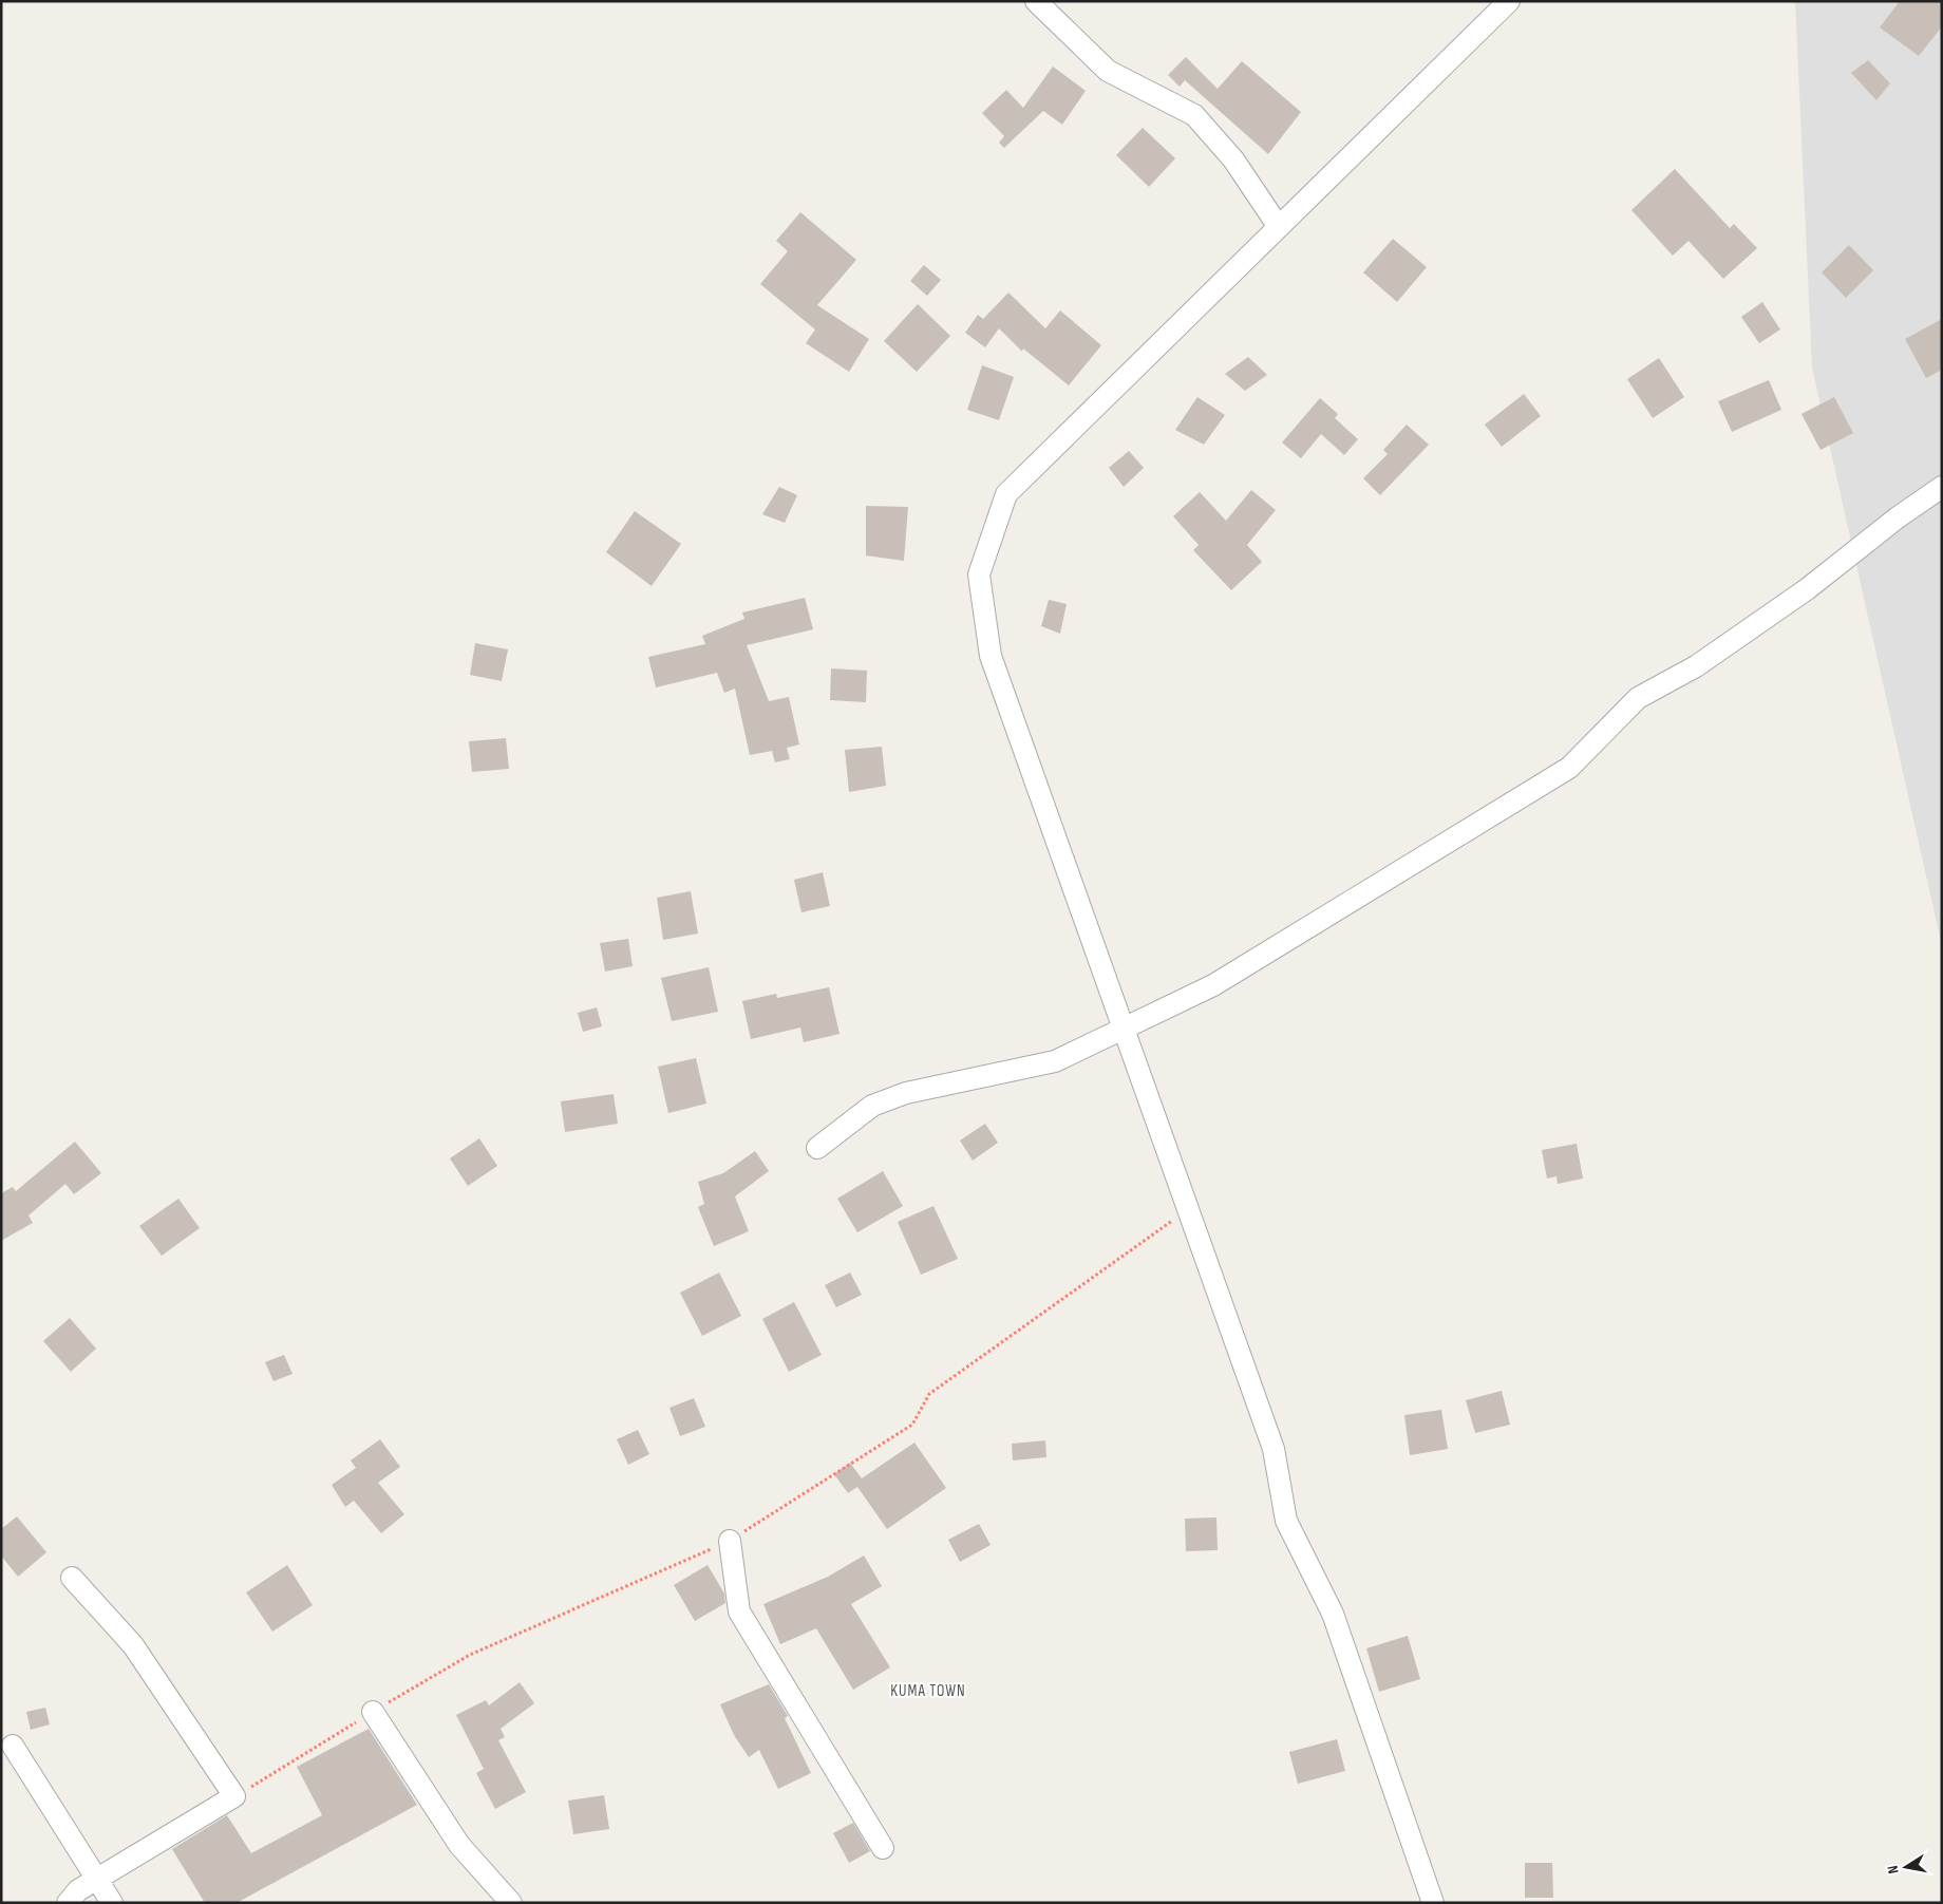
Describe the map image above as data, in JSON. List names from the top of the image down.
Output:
{
  "districts": ["KUMA TOWN"],
  "north": "left"
}
